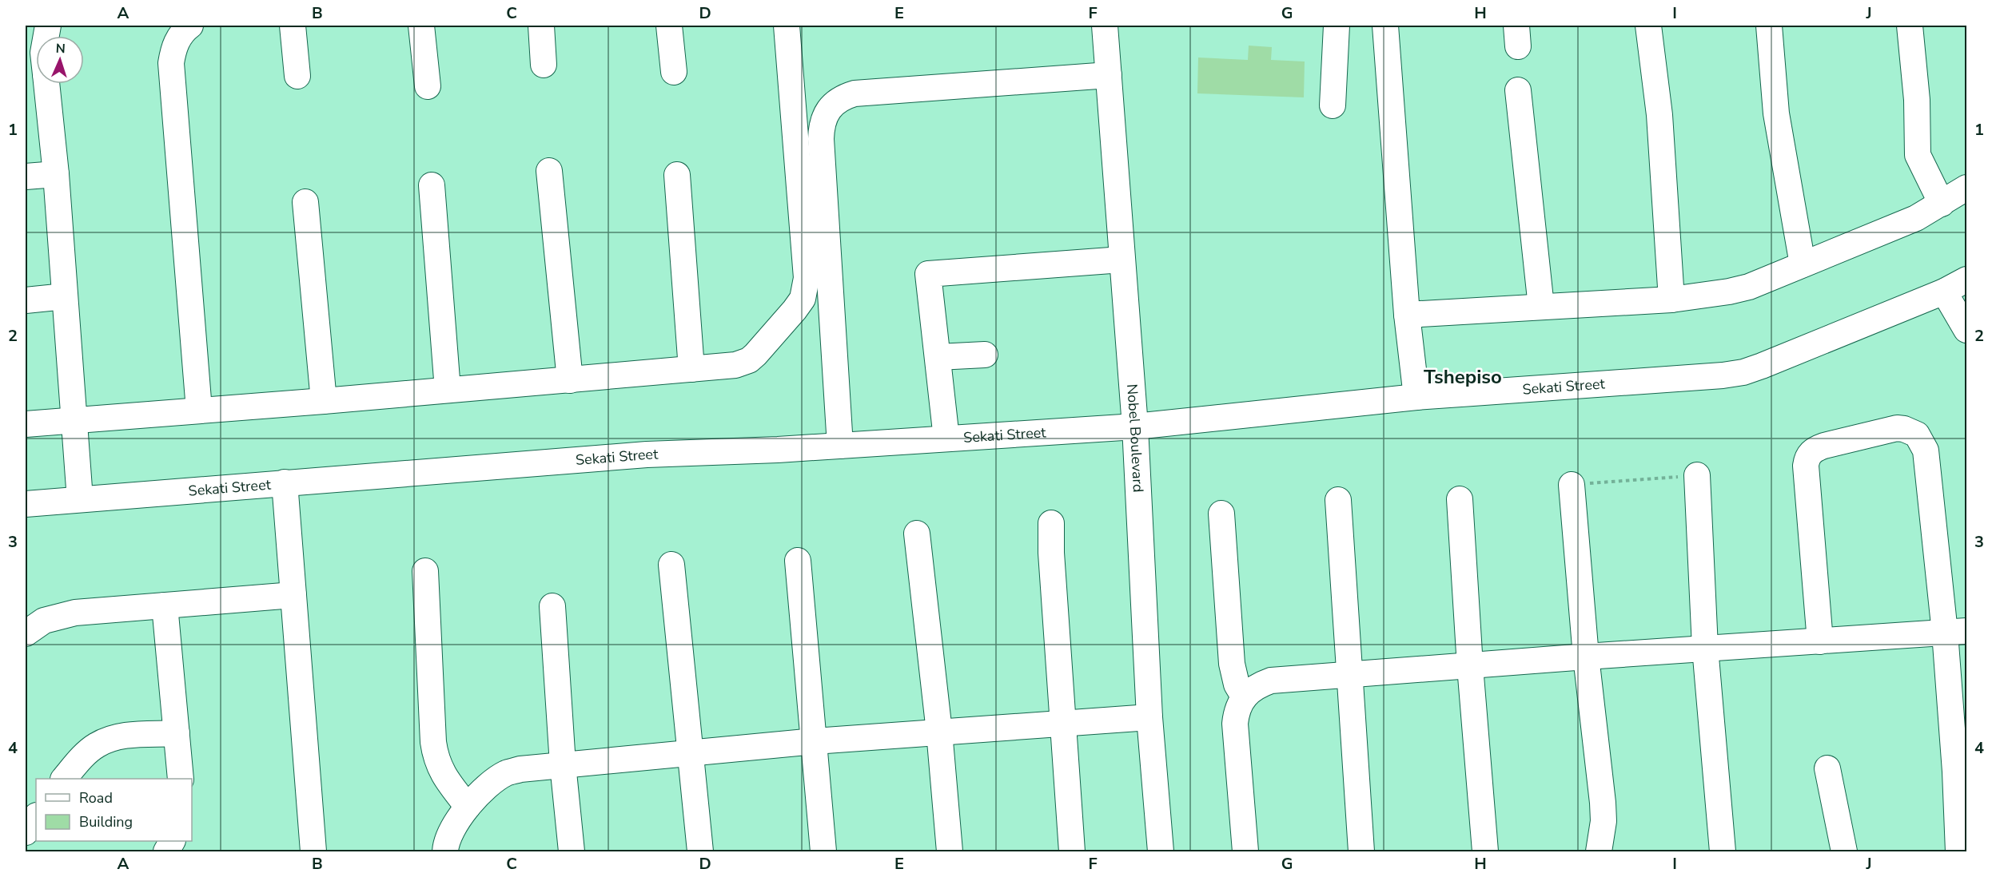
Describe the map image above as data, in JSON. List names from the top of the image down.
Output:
{
  "streets": {
    "street": ["Sekati Street", "Nobel Boulevard"]
  },
  "crossings": [
    ["Sekati Street", "Nobel Boulevard"]
  ],
  "districts": ["Tshepiso"],
  "legend": ["Road", "Building"],
  "north": "top",
  "grid": {
    "columns": [
      "A",
      "B",
      "C",
      "D",
      "E",
      "F",
      "G",
      "H",
      "I",
      "J"
    ],
    "rows": [
      "1",
      "2",
      "3",
      "4"
    ]
  }
}
